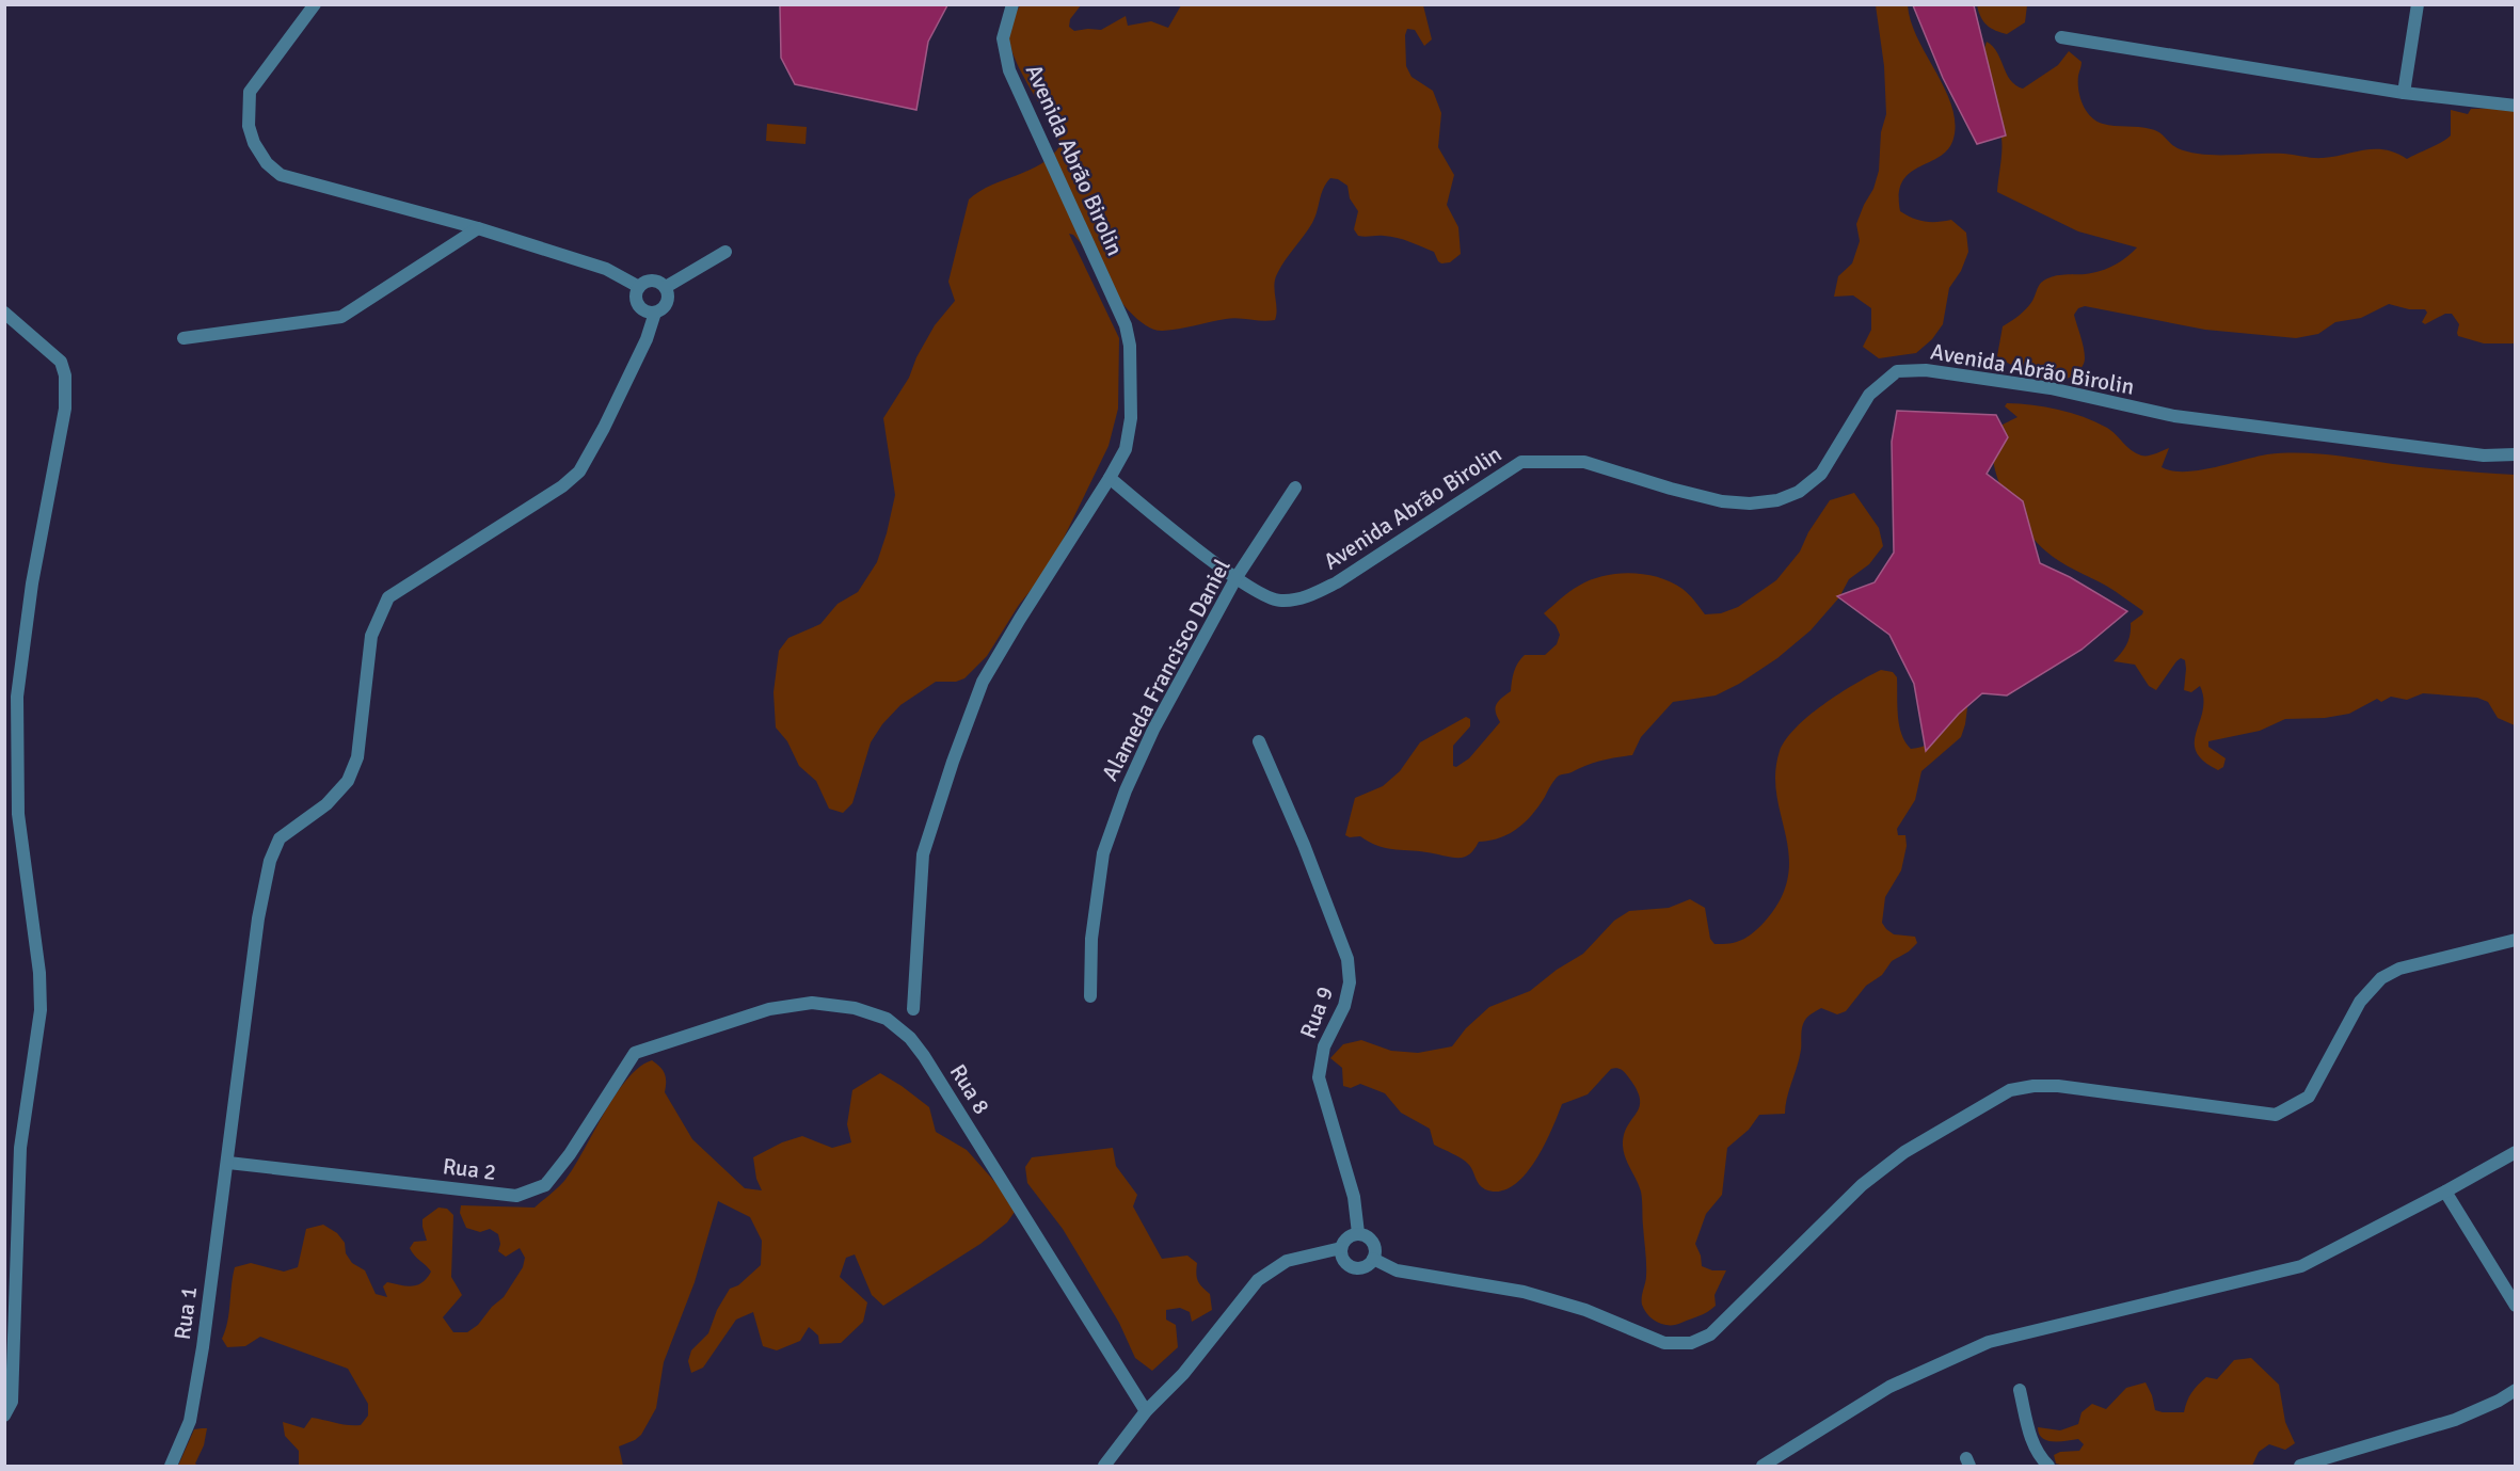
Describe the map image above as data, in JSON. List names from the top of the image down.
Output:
{
  "streets": {
    "street": [
      "Avenida Abrão Birolin",
      "Alameda Francisco Daniel",
      "Rua 9",
      "Rua 8",
      "Rua 2",
      "Rua 1"
    ]
  },
  "crossings": [
    ["Avenida Abrão Birolin", "Alameda Francisco Daniel"],
    ["Rua 8", "Rua 2"],
    ["Rua 2", "Rua 1"]
  ]
}
